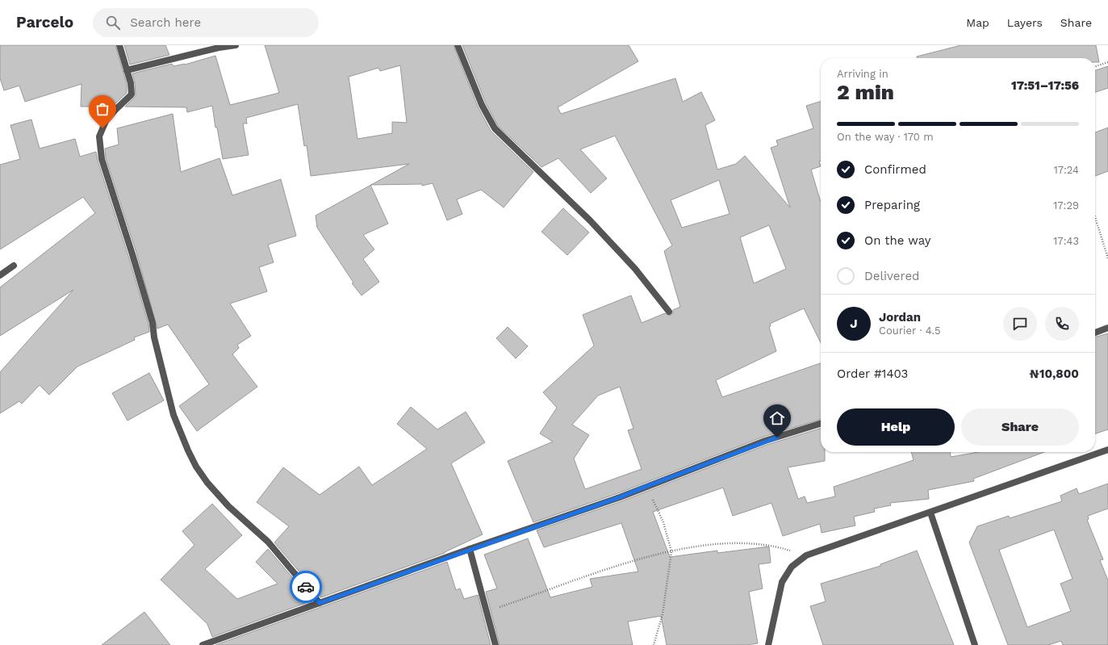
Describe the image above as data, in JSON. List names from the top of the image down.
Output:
{
  "page": {
    "header": "Parcelo",
    "search": "Search here",
    "nav": ["Map", "Layers", "Share"],
    "heading": ["2 min", "Arriving in", "17:51–17:56"],
    "panel": [
      "Jordan",
      "Courier · 4.5",
      "Order #1403",
      "₦10,800"
    ],
    "bar": "On the way · 170 m",
    "list": [
      ["Confirmed", "17:24"],
      ["Preparing", "17:29"],
      ["On the way", "17:43"],
      "Delivered"
    ],
    "round": "J",
    "buttons": ["Help", "Share"]
  }
}
